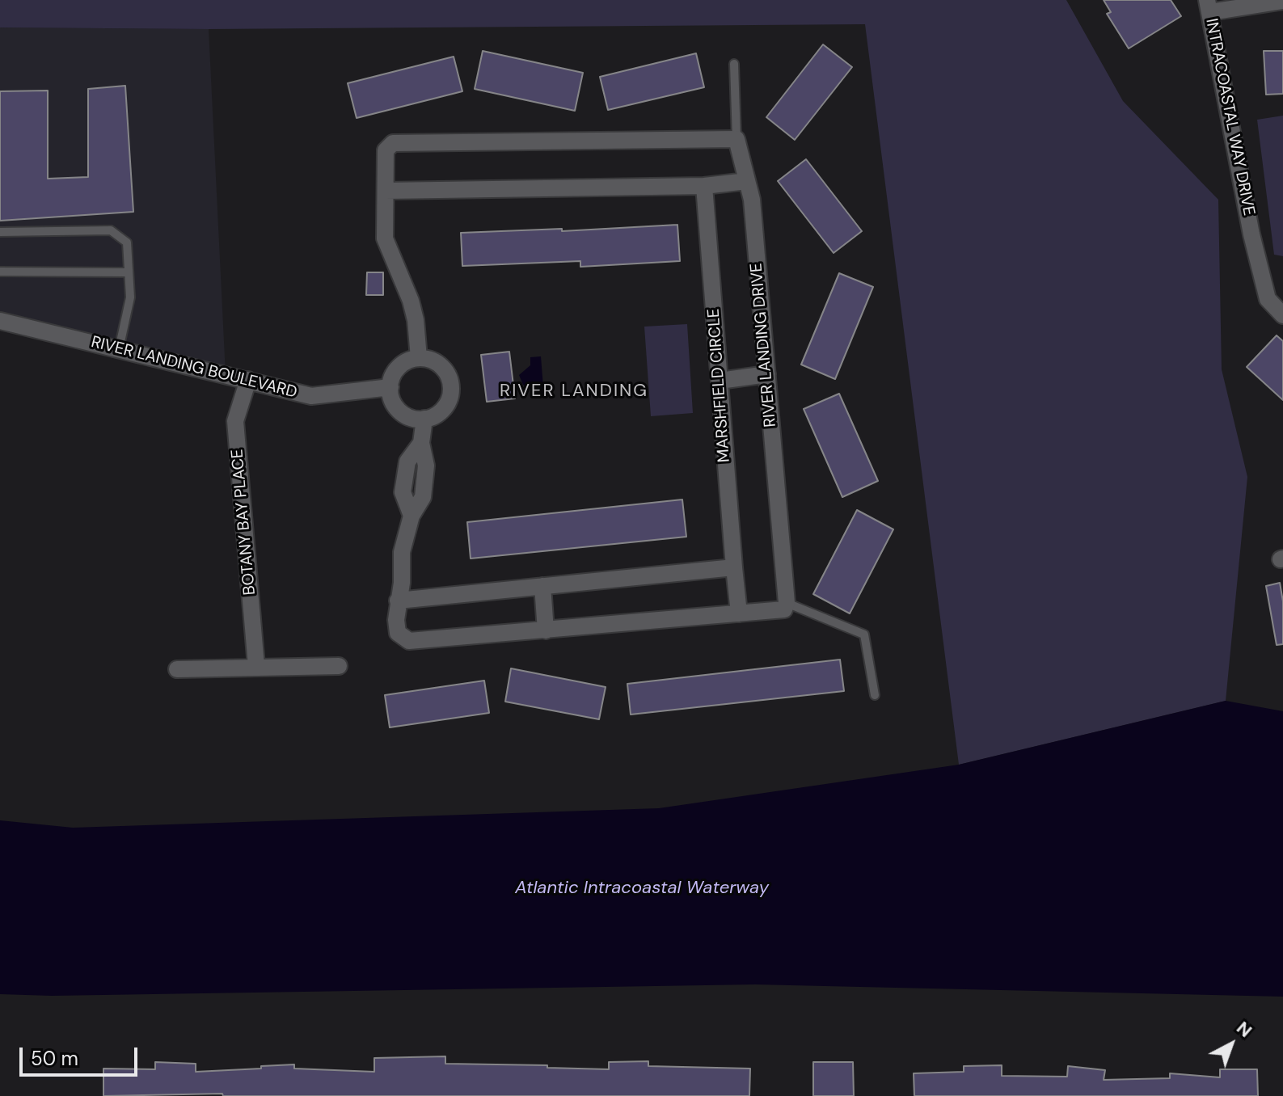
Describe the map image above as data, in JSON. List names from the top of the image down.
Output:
{
  "streets": {
    "street": [
      "INTRACOASTAL WAY DRIVE",
      "RIVER LANDING DRIVE",
      "RIVER LANDING BOULEVARD",
      "MARSHFIELD CIRCLE",
      "BOTANY BAY PLACE"
    ]
  },
  "crossings": [
    ["RIVER LANDING BOULEVARD", "BOTANY BAY PLACE"]
  ],
  "districts": ["RIVER LANDING"],
  "water": ["Atlantic Intracoastal Waterway"],
  "scale_bar": "50 m",
  "north": "top right"
}
